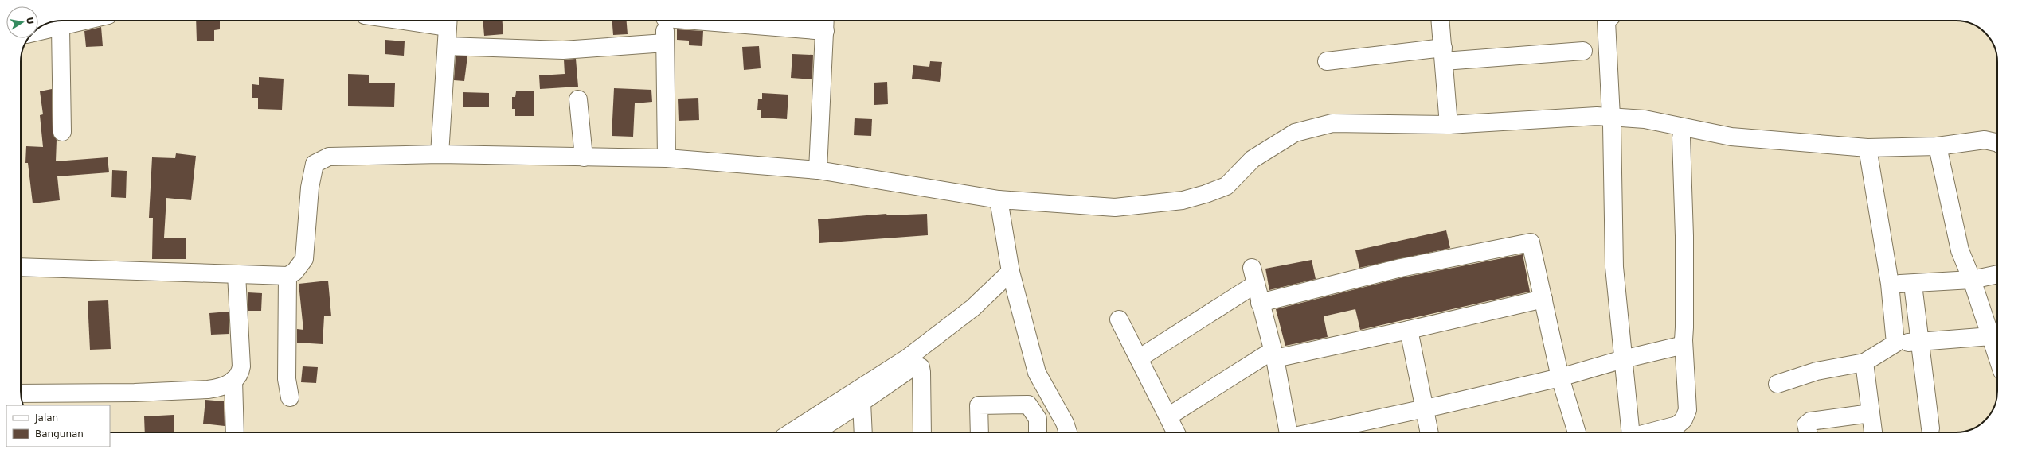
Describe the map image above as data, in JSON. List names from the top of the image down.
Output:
{
  "legend": ["Jalan", "Bangunan"],
  "north": "right"
}
